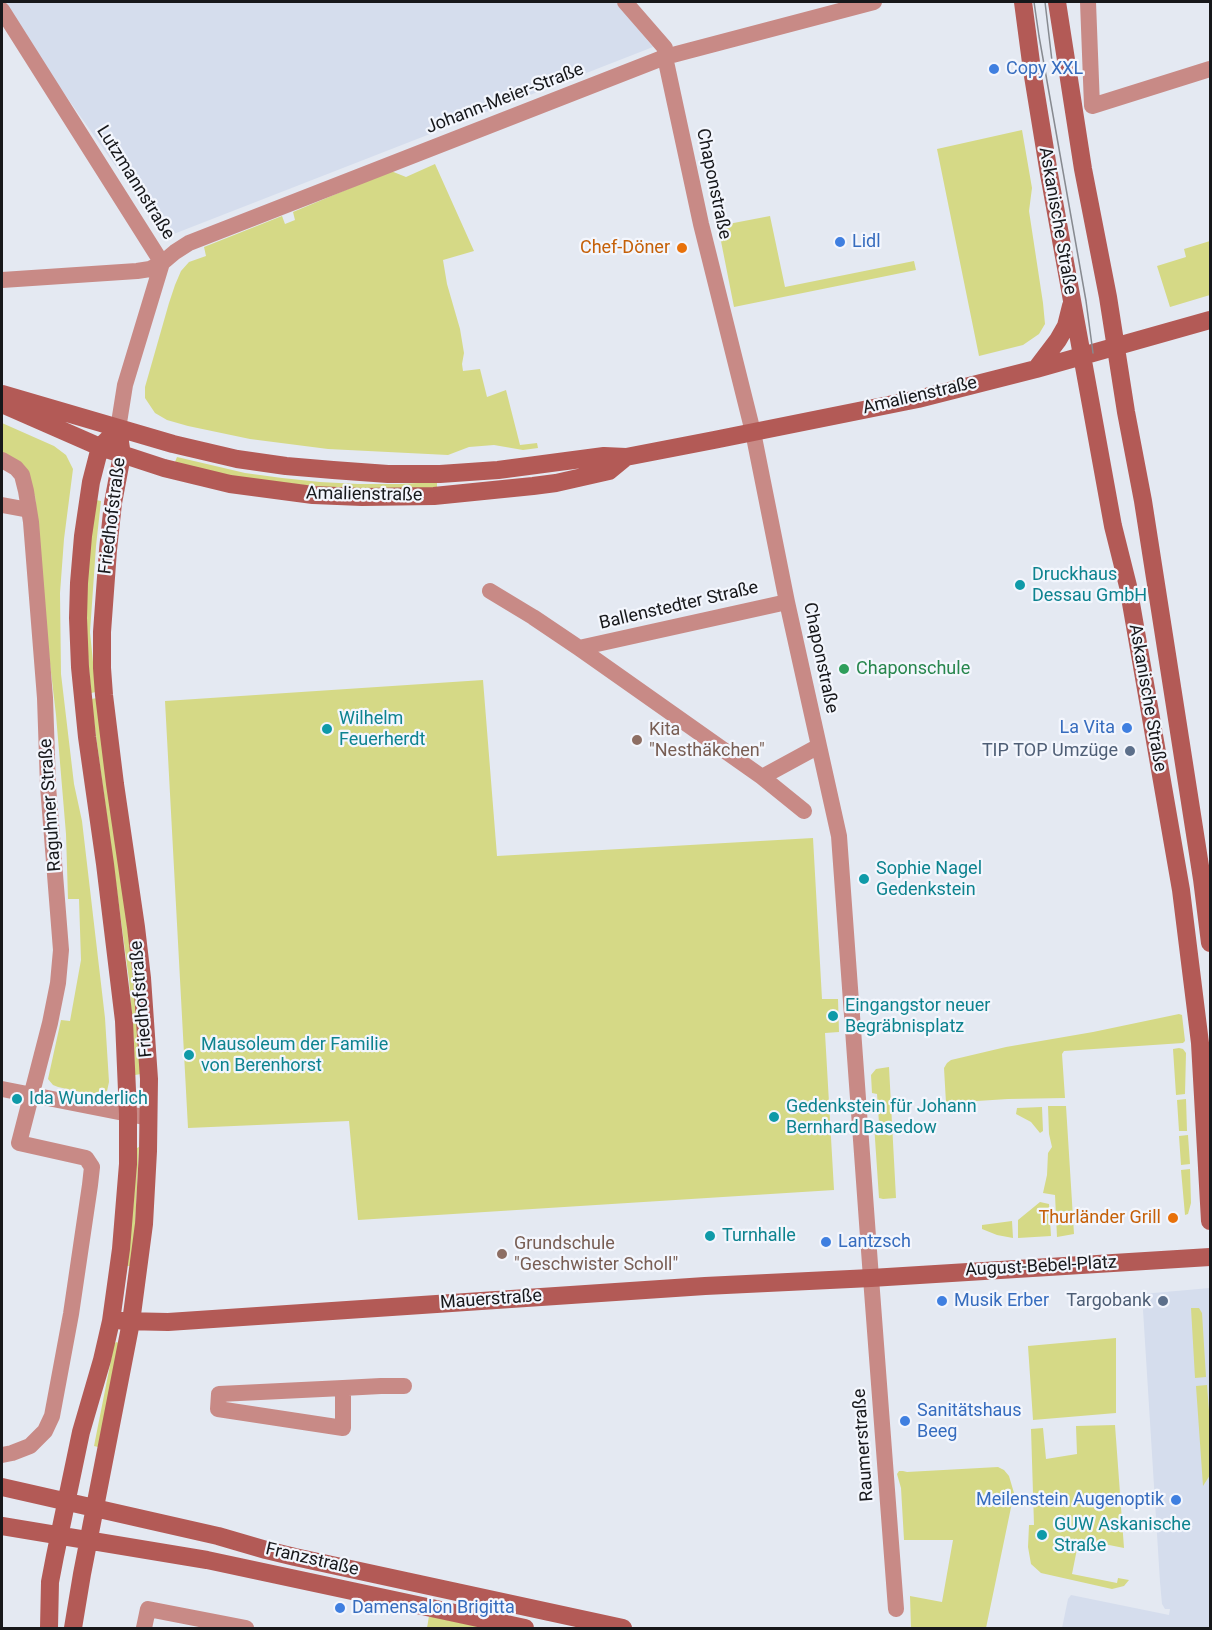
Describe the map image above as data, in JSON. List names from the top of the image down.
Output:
{
  "streets": {
    "main road": [
      "Askanische Straße",
      "Amalienstraße",
      "Friedhofstraße",
      "August-Bebel-Platz",
      "Mauerstraße",
      "Franzstraße"
    ],
    "street": [
      "Johann-Meier-Straße",
      "Lutzmannstraße",
      "Chaponstraße",
      "Ballenstedter Straße",
      "Raguhner Straße",
      "Raumerstraße"
    ]
  },
  "crossings": [
    ["Johann-Meier-Straße", "Lutzmannstraße"],
    ["Johann-Meier-Straße", "Chaponstraße"],
    ["Lutzmannstraße", "Amalienstraße"],
    ["Lutzmannstraße", "Friedhofstraße"],
    ["Chaponstraße", "Amalienstraße"],
    ["Chaponstraße", "Ballenstedter Straße"],
    ["Chaponstraße", "August-Bebel-Platz"],
    ["Chaponstraße", "Mauerstraße"],
    ["Chaponstraße", "Raumerstraße"],
    ["Askanische Straße", "Amalienstraße"],
    ["Amalienstraße", "Friedhofstraße"],
    ["Friedhofstraße", "Mauerstraße"],
    ["Friedhofstraße", "Franzstraße"],
    ["August-Bebel-Platz", "Mauerstraße"],
    ["August-Bebel-Platz", "Raumerstraße"],
    ["Mauerstraße", "Raumerstraße"]
  ],
  "places": [
    "Copy XXL",
    "Lidl",
    "Chef-Döner",
    "Druckhaus Dessau GmbH",
    "Chaponschule",
    "La Vita",
    "Wilhelm Feuerherdt",
    "Kita \"Nesthäkchen\"",
    "TIP TOP Umzüge",
    "Sophie Nagel Gedenkstein",
    "Eingangstor neuer Begräbnisplatz",
    "Mausoleum der Familie von Berenhorst",
    "Ida Wunderlich",
    "Gedenkstein für Johann Bernhard Basedow",
    "Thurländer Grill",
    "Turnhalle",
    "Lantzsch",
    "Grundschule \"Geschwister Scholl\"",
    "Musik Erber",
    "Targobank",
    "Sanitätshaus Beeg",
    "Meilenstein Augenoptik",
    "GUW Askanische Straße",
    "Damensalon Brigitta"
  ]
}
